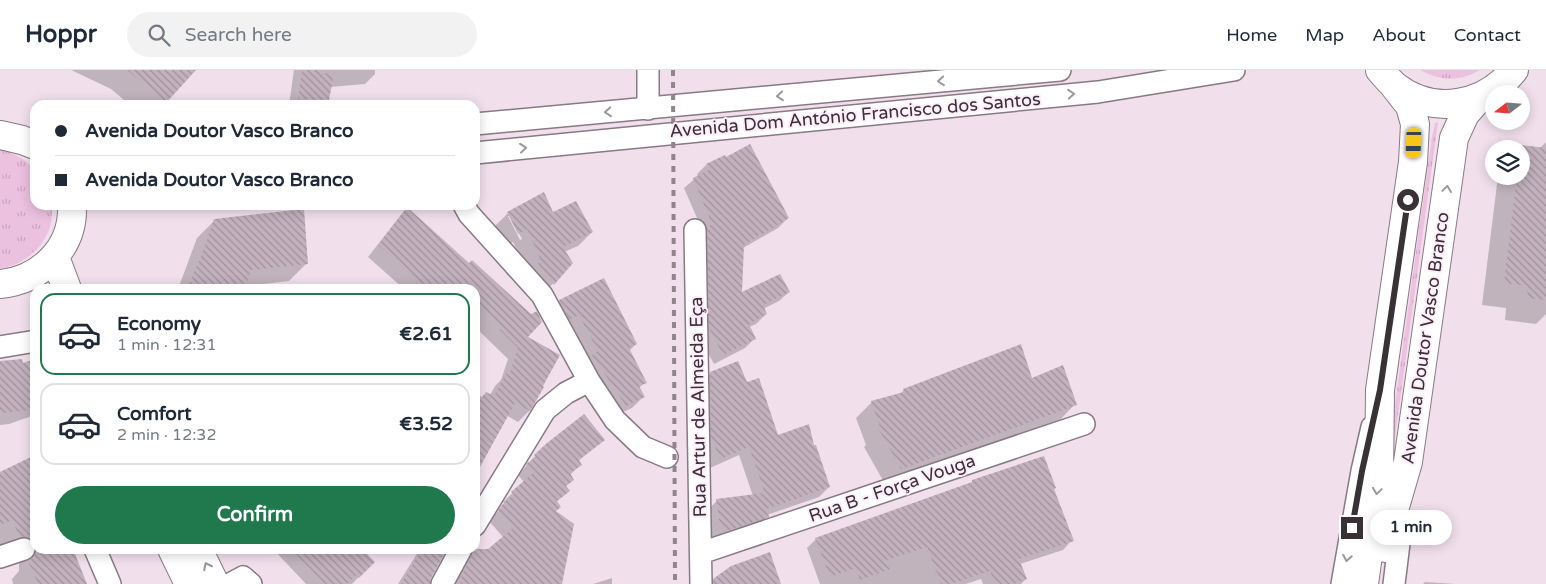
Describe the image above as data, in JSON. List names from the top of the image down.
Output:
{
  "streets": {
    "main road": ["Avenida Doutor Vasco Branco"],
    "street": ["Avenida Dom António Francisco dos Santos", "Rua Artur de Almeida Eça", "Rua B - Força Vouga"]
  },
  "crossings": [
    ["Rua Artur de Almeida Eça", "Rua B - Força Vouga"]
  ],
  "north": "left",
  "page": {
    "header": "Hoppr",
    "search": "Search here",
    "nav": [
      "Home",
      "Map",
      "About",
      "Contact"
    ],
    "banner": ["Avenida Doutor Vasco Branco", "Avenida Doutor Vasco Branco"],
    "list": [
      {
        "name": "Economy",
        "note": "1 min · 12:31",
        "value": "€2.61"
      },
      {
        "name": "Comfort",
        "note": "2 min · 12:32",
        "value": "€3.52"
      }
    ],
    "buttons": "Confirm",
    "bubble": "1 min"
  }
}
